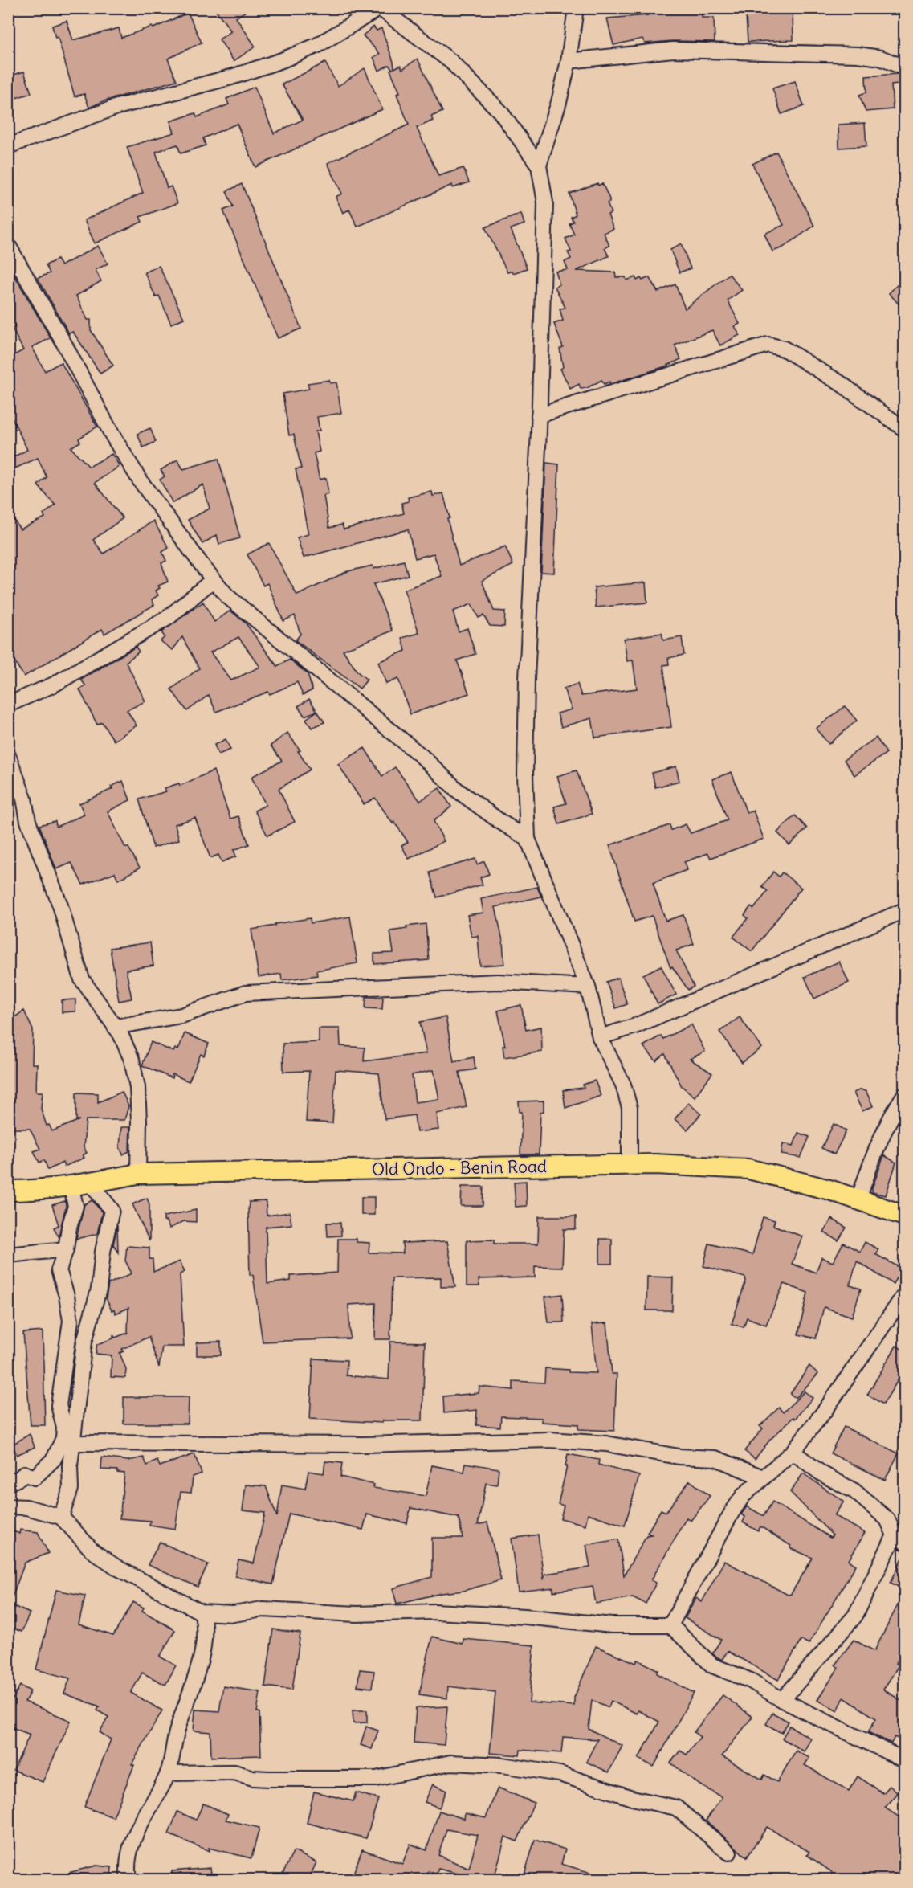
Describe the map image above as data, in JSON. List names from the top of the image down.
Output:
{
  "streets": {
    "main road": ["Old Ondo - Benin Road"]
  }
}
